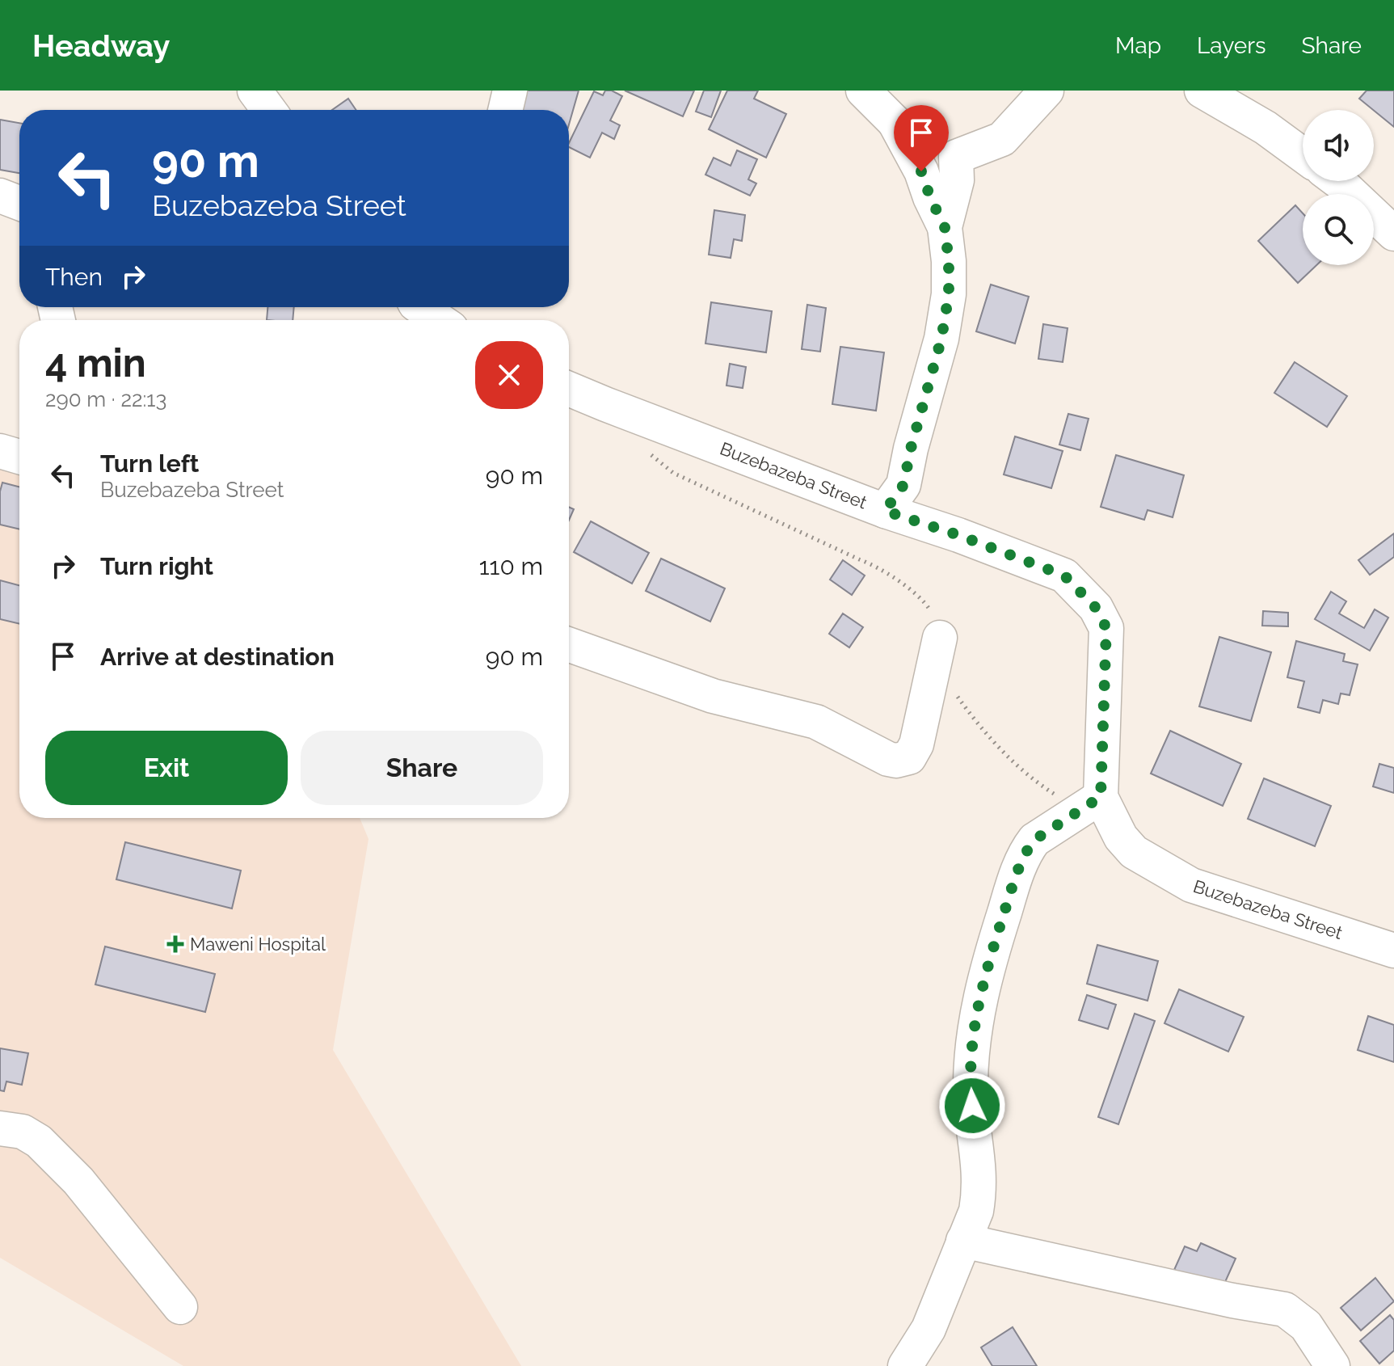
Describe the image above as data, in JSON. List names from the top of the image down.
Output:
{
  "streets": {
    "street": ["Buzebazeba Street"]
  },
  "places": {
    "health": ["Maweni Hospital"]
  },
  "page": {
    "header": "Headway",
    "nav": ["Map", "Layers", "Share"],
    "turn": ["90 m", "Buzebazeba Street"],
    "then": "Then",
    "heading": ["4 min", "290 m · 22:13"],
    "list": [
      {
        "name": "Turn left",
        "note": "Buzebazeba Street",
        "value": "90 m"
      },
      {
        "name": "Turn right",
        "value": "110 m"
      },
      {
        "name": "Arrive at destination",
        "value": "90 m"
      }
    ],
    "buttons": ["Exit", "Share"]
  }
}
